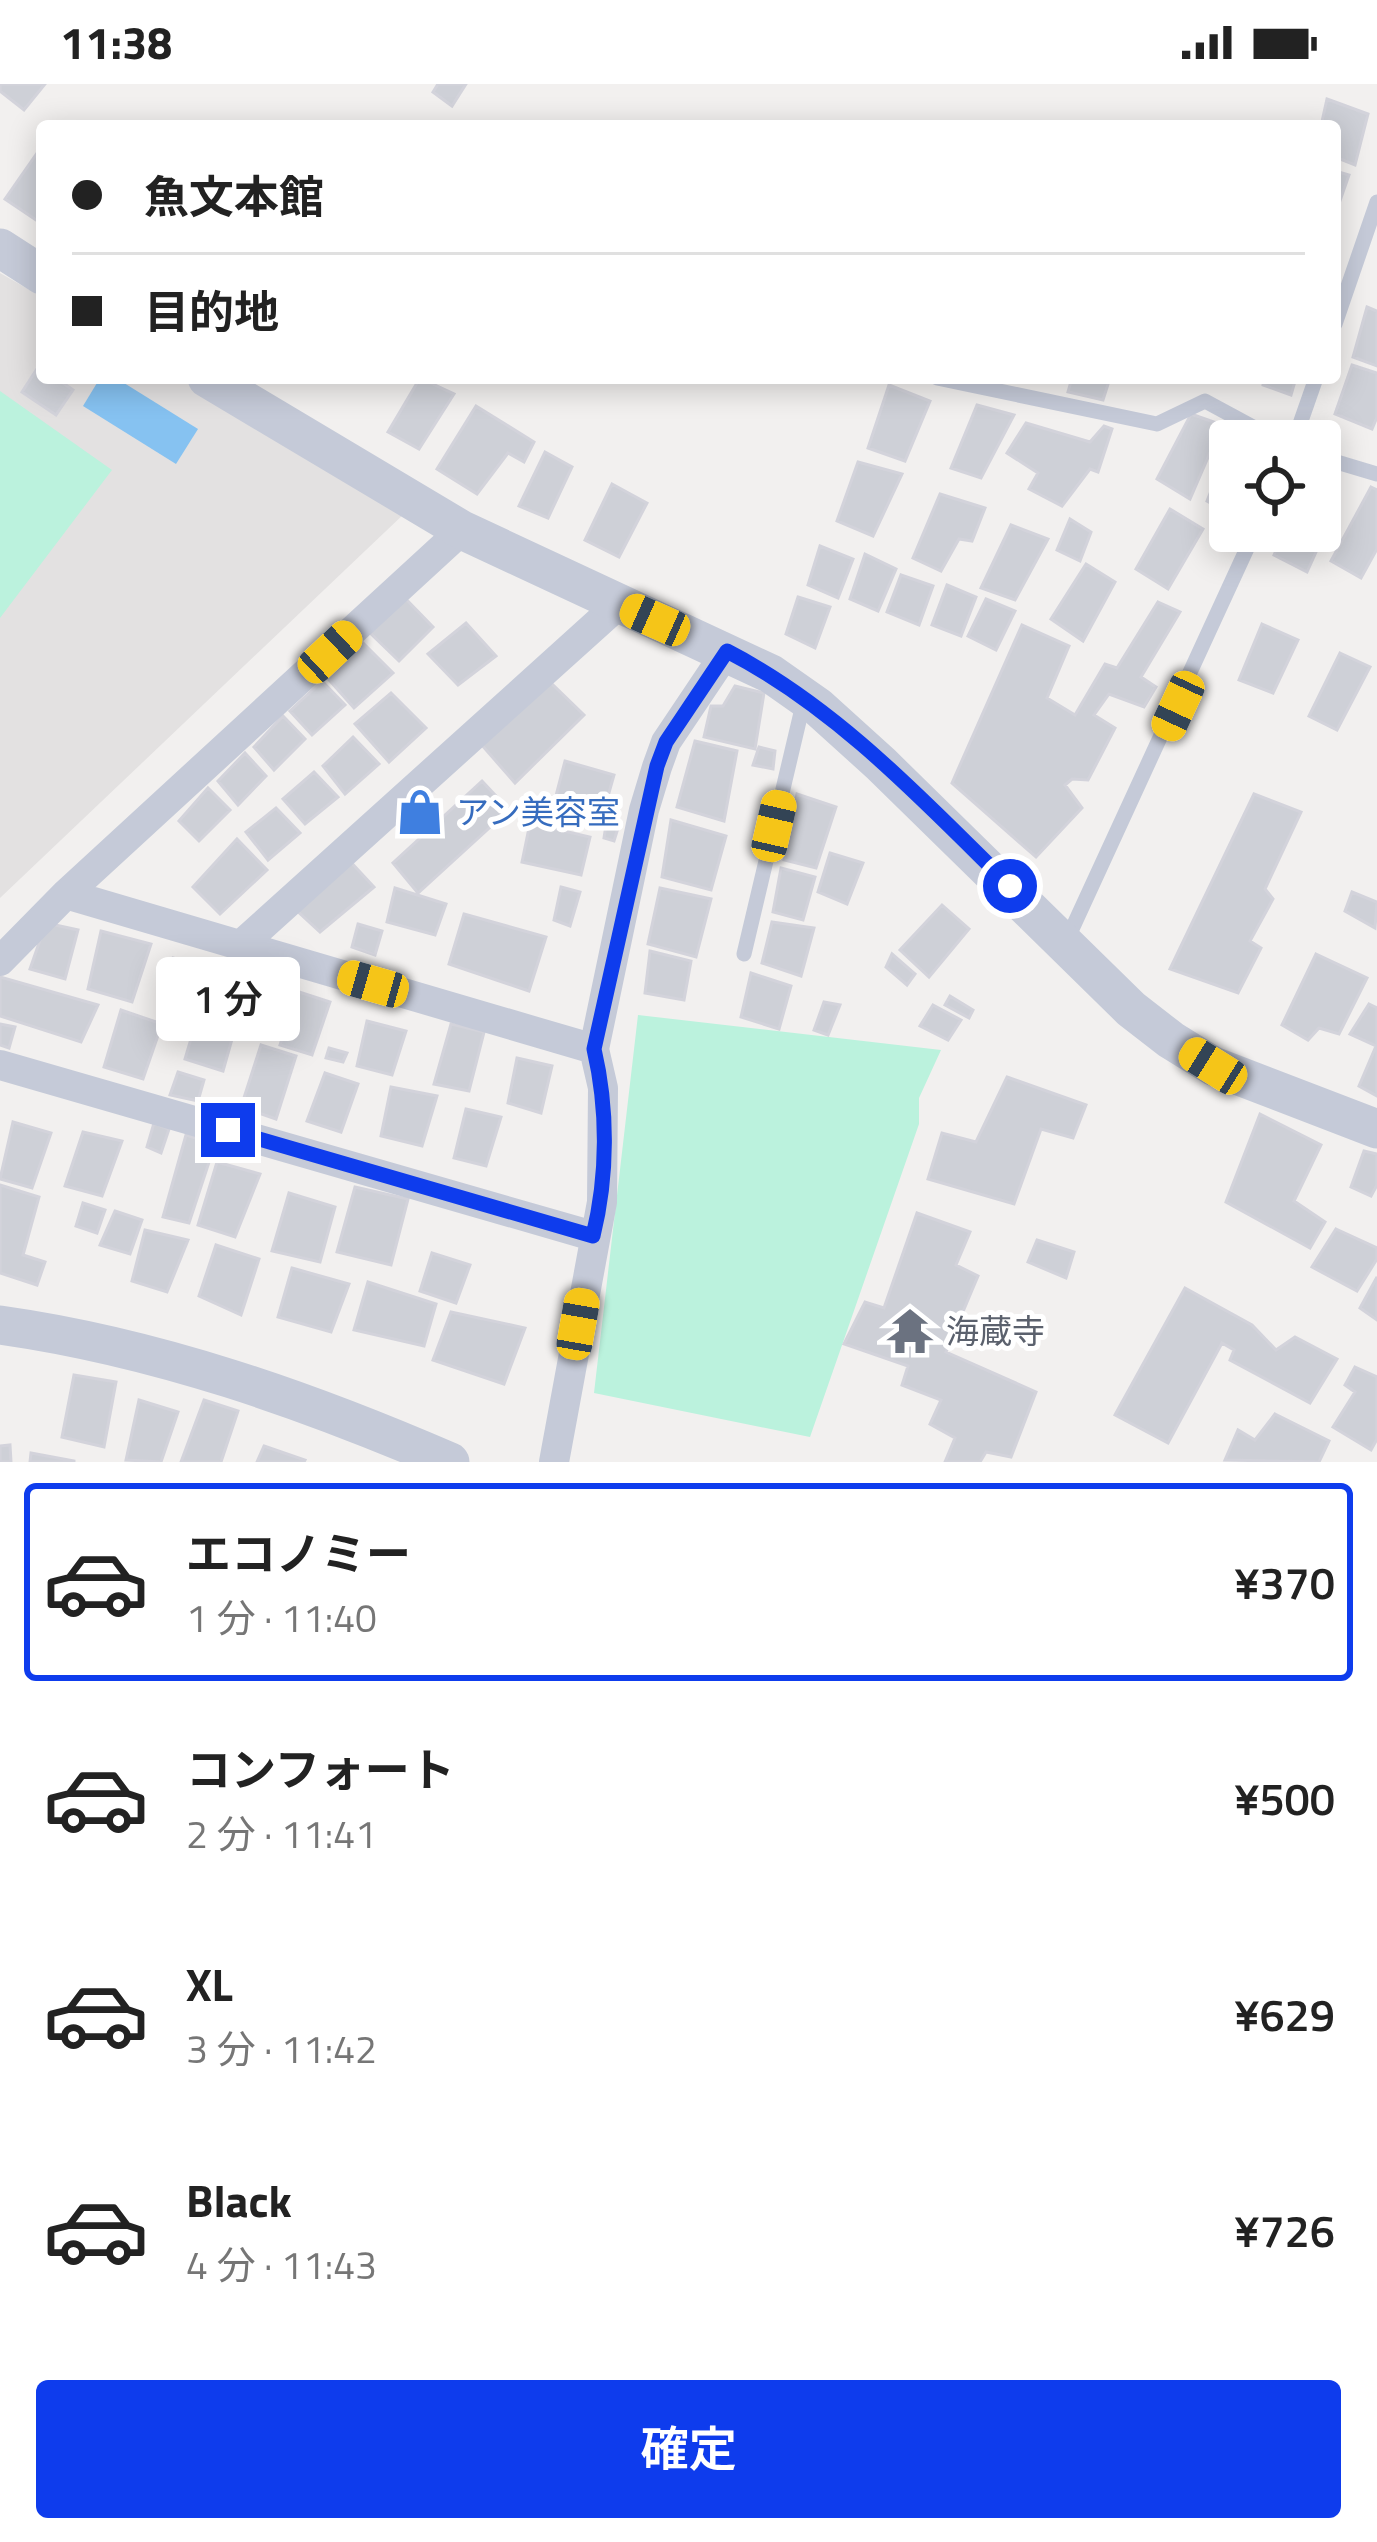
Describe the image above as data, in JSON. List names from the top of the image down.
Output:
{
  "places": {
    "shop": ["アン美容室"],
    "temple": ["海蔵寺"]
  },
  "page": {
    "status": "11:38",
    "banner": ["魚文本館", "目的地"],
    "bubble": "1 分",
    "list": [
      {
        "name": "エコノミー",
        "note": "1 分 · 11:40",
        "value": "¥370"
      },
      {
        "name": "コンフォート",
        "note": "2 分 · 11:41",
        "value": "¥500"
      },
      {
        "name": "XL",
        "note": "3 分 · 11:42",
        "value": "¥629"
      },
      {
        "name": "Black",
        "note": "4 分 · 11:43",
        "value": "¥726"
      }
    ],
    "buttons": "確定"
  }
}
